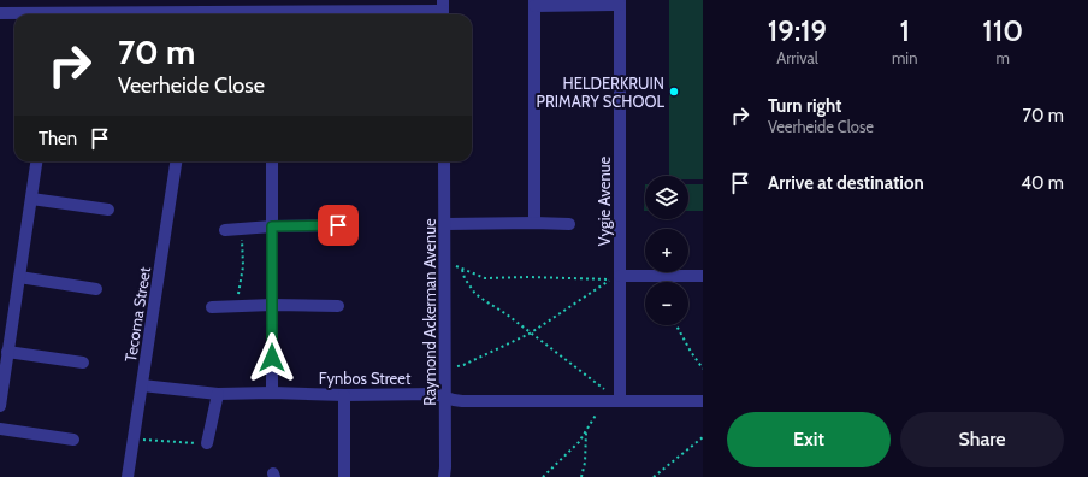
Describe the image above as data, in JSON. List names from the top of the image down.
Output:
{
  "streets": {
    "street": [
      "Vygie Avenue",
      "Raymond Ackerman Avenue",
      "Tecoma Street",
      "Fynbos Street"
    ]
  },
  "crossings": [
    ["Vygie Avenue", "Fynbos Street"],
    ["Raymond Ackerman Avenue", "Fynbos Street"],
    ["Tecoma Street", "Fynbos Street"]
  ],
  "places": ["HELDERKRUIN PRIMARY SCHOOL"],
  "page": {
    "eta": [
      "19:19",
      "Arrival",
      "1",
      "min",
      "110",
      "m"
    ],
    "turn": ["70 m", "Veerheide Close"],
    "list": [
      {
        "name": "Turn right",
        "note": "Veerheide Close",
        "value": "70 m"
      },
      {
        "name": "Arrive at destination",
        "value": "40 m"
      }
    ],
    "then": "Then",
    "map_buttons": ["+", "−"],
    "buttons": ["Exit", "Share"]
  }
}
